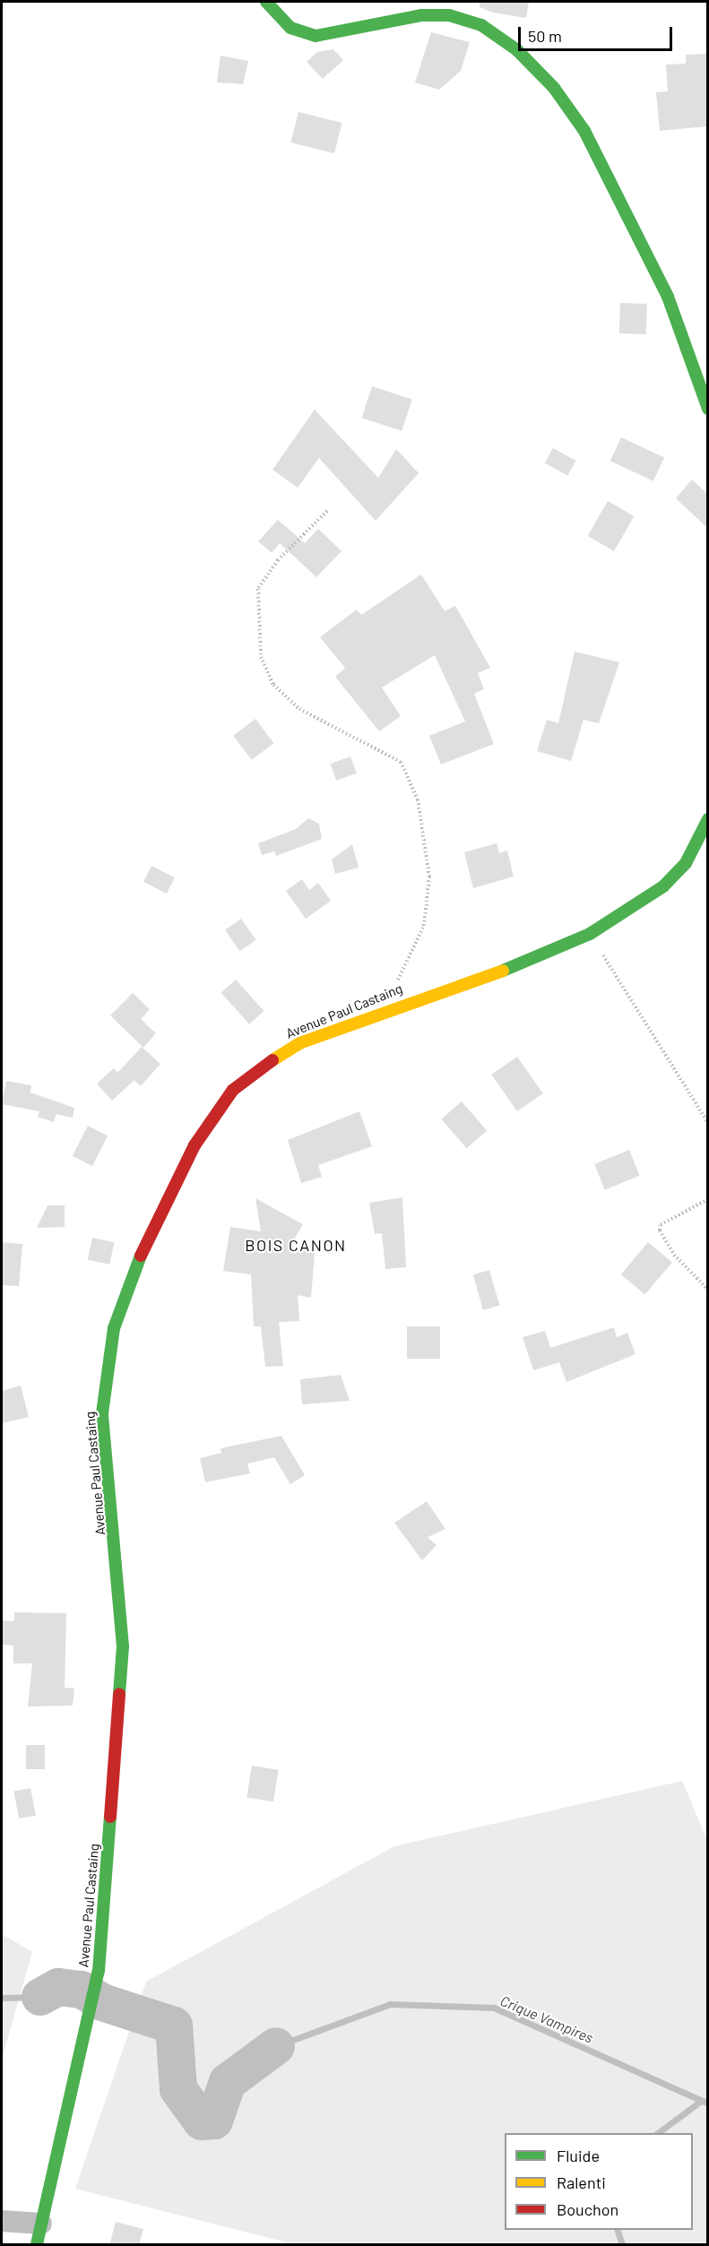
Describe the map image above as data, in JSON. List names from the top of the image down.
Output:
{
  "streets": {
    "street": ["Avenue Paul Castaing"]
  },
  "districts": ["BOIS CANON"],
  "water": ["Crique Vampires"],
  "legend": ["Fluide", "Ralenti", "Bouchon"],
  "scale_bar": "50 m"
}
